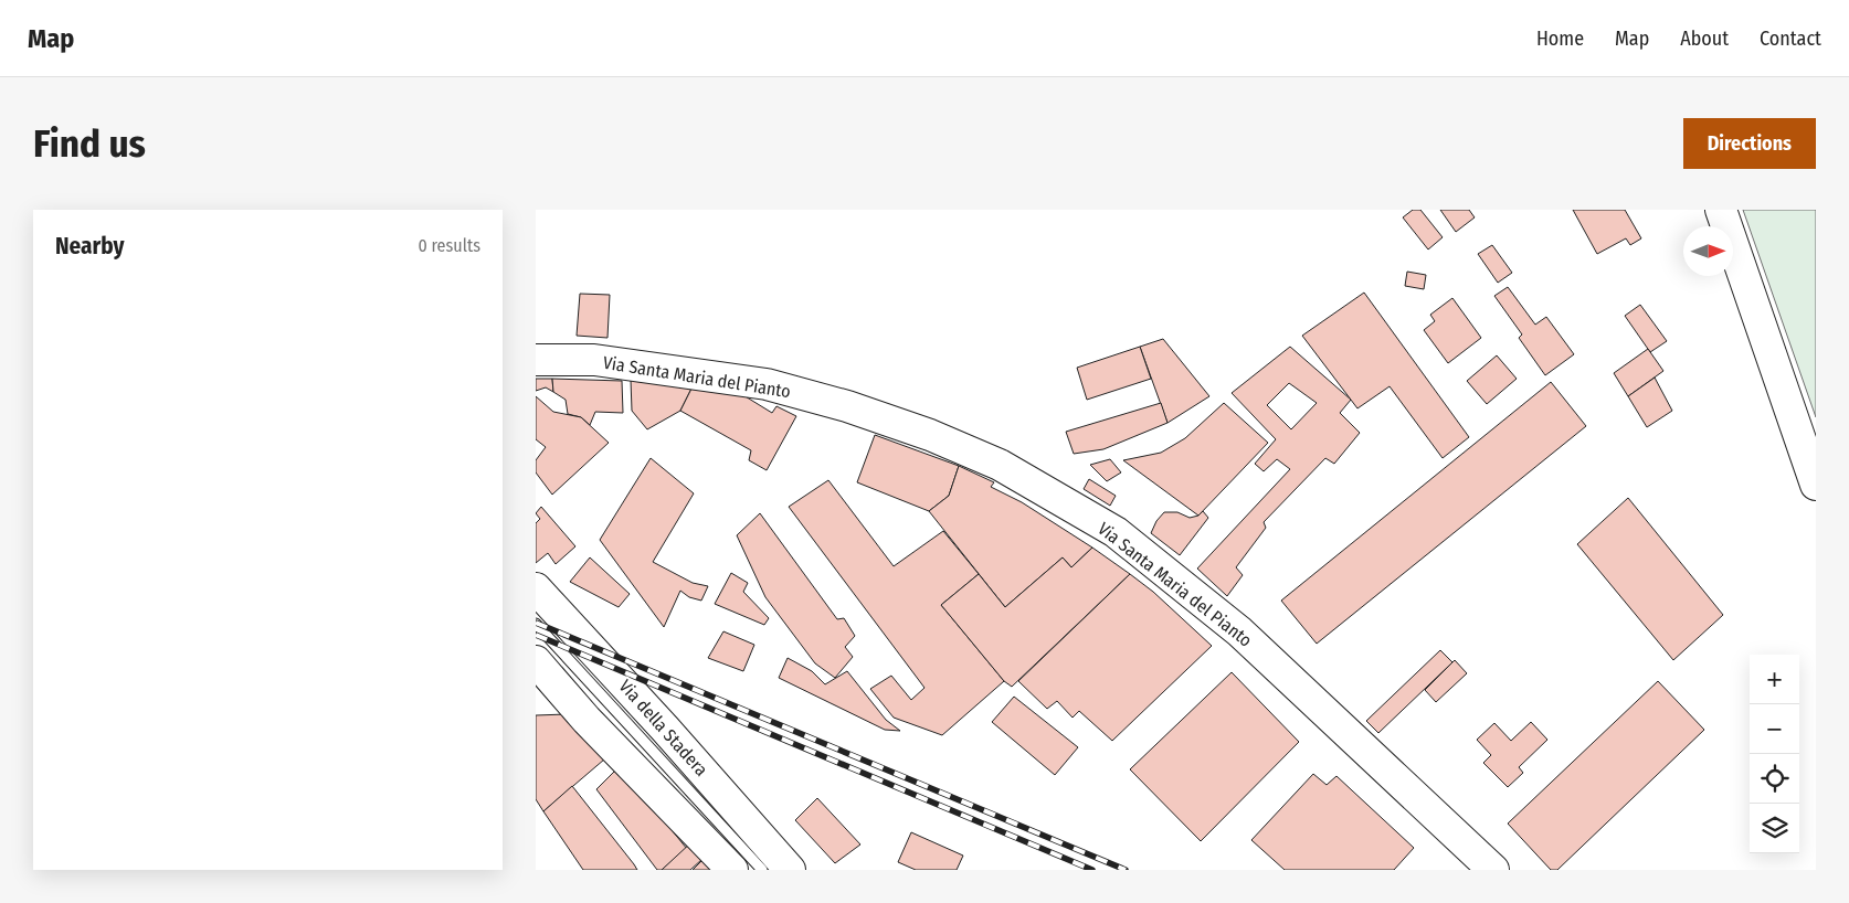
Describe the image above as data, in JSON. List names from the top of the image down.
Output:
{
  "streets": {
    "main road": ["Via Santa Maria del Pianto", "Via della Stadera"]
  },
  "north": "right",
  "page": {
    "header": "Map",
    "nav": [
      "Home",
      "Map",
      "About",
      "Contact"
    ],
    "buttons": "Directions",
    "title": "Find us",
    "heading": ["Nearby", "0 results"],
    "map_buttons": ["+", "−"]
  }
}
